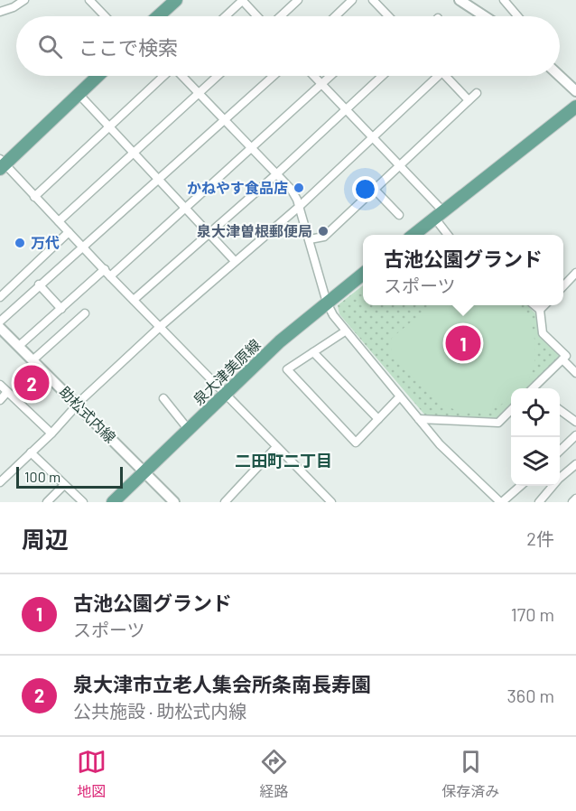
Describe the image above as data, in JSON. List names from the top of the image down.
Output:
{
  "streets": {
    "main road": ["泉大津美原線"],
    "street": ["助松式内線"]
  },
  "crossings": [
    ["泉大津美原線", "助松式内線"]
  ],
  "districts": ["二田町二丁目"],
  "places": ["かねやす食品店", "泉大津曽根郵便局", "万代"],
  "scale_bar": "100 m",
  "page": {
    "search": "ここで検索",
    "popup": ["古池公園グランド", "スポーツ"],
    "pins": ["1", "2"],
    "scale": "100 m",
    "heading": ["周辺", "2件"],
    "list": [
      {
        "mark": "1",
        "name": "古池公園グランド",
        "note": "スポーツ",
        "value": "170 m"
      },
      {
        "mark": "2",
        "name": "泉大津市立老人集会所条南長寿園",
        "note": "公共施設 · 助松式内線",
        "value": "360 m"
      }
    ],
    "nav": ["地図", "経路", "保存済み"]
  }
}
